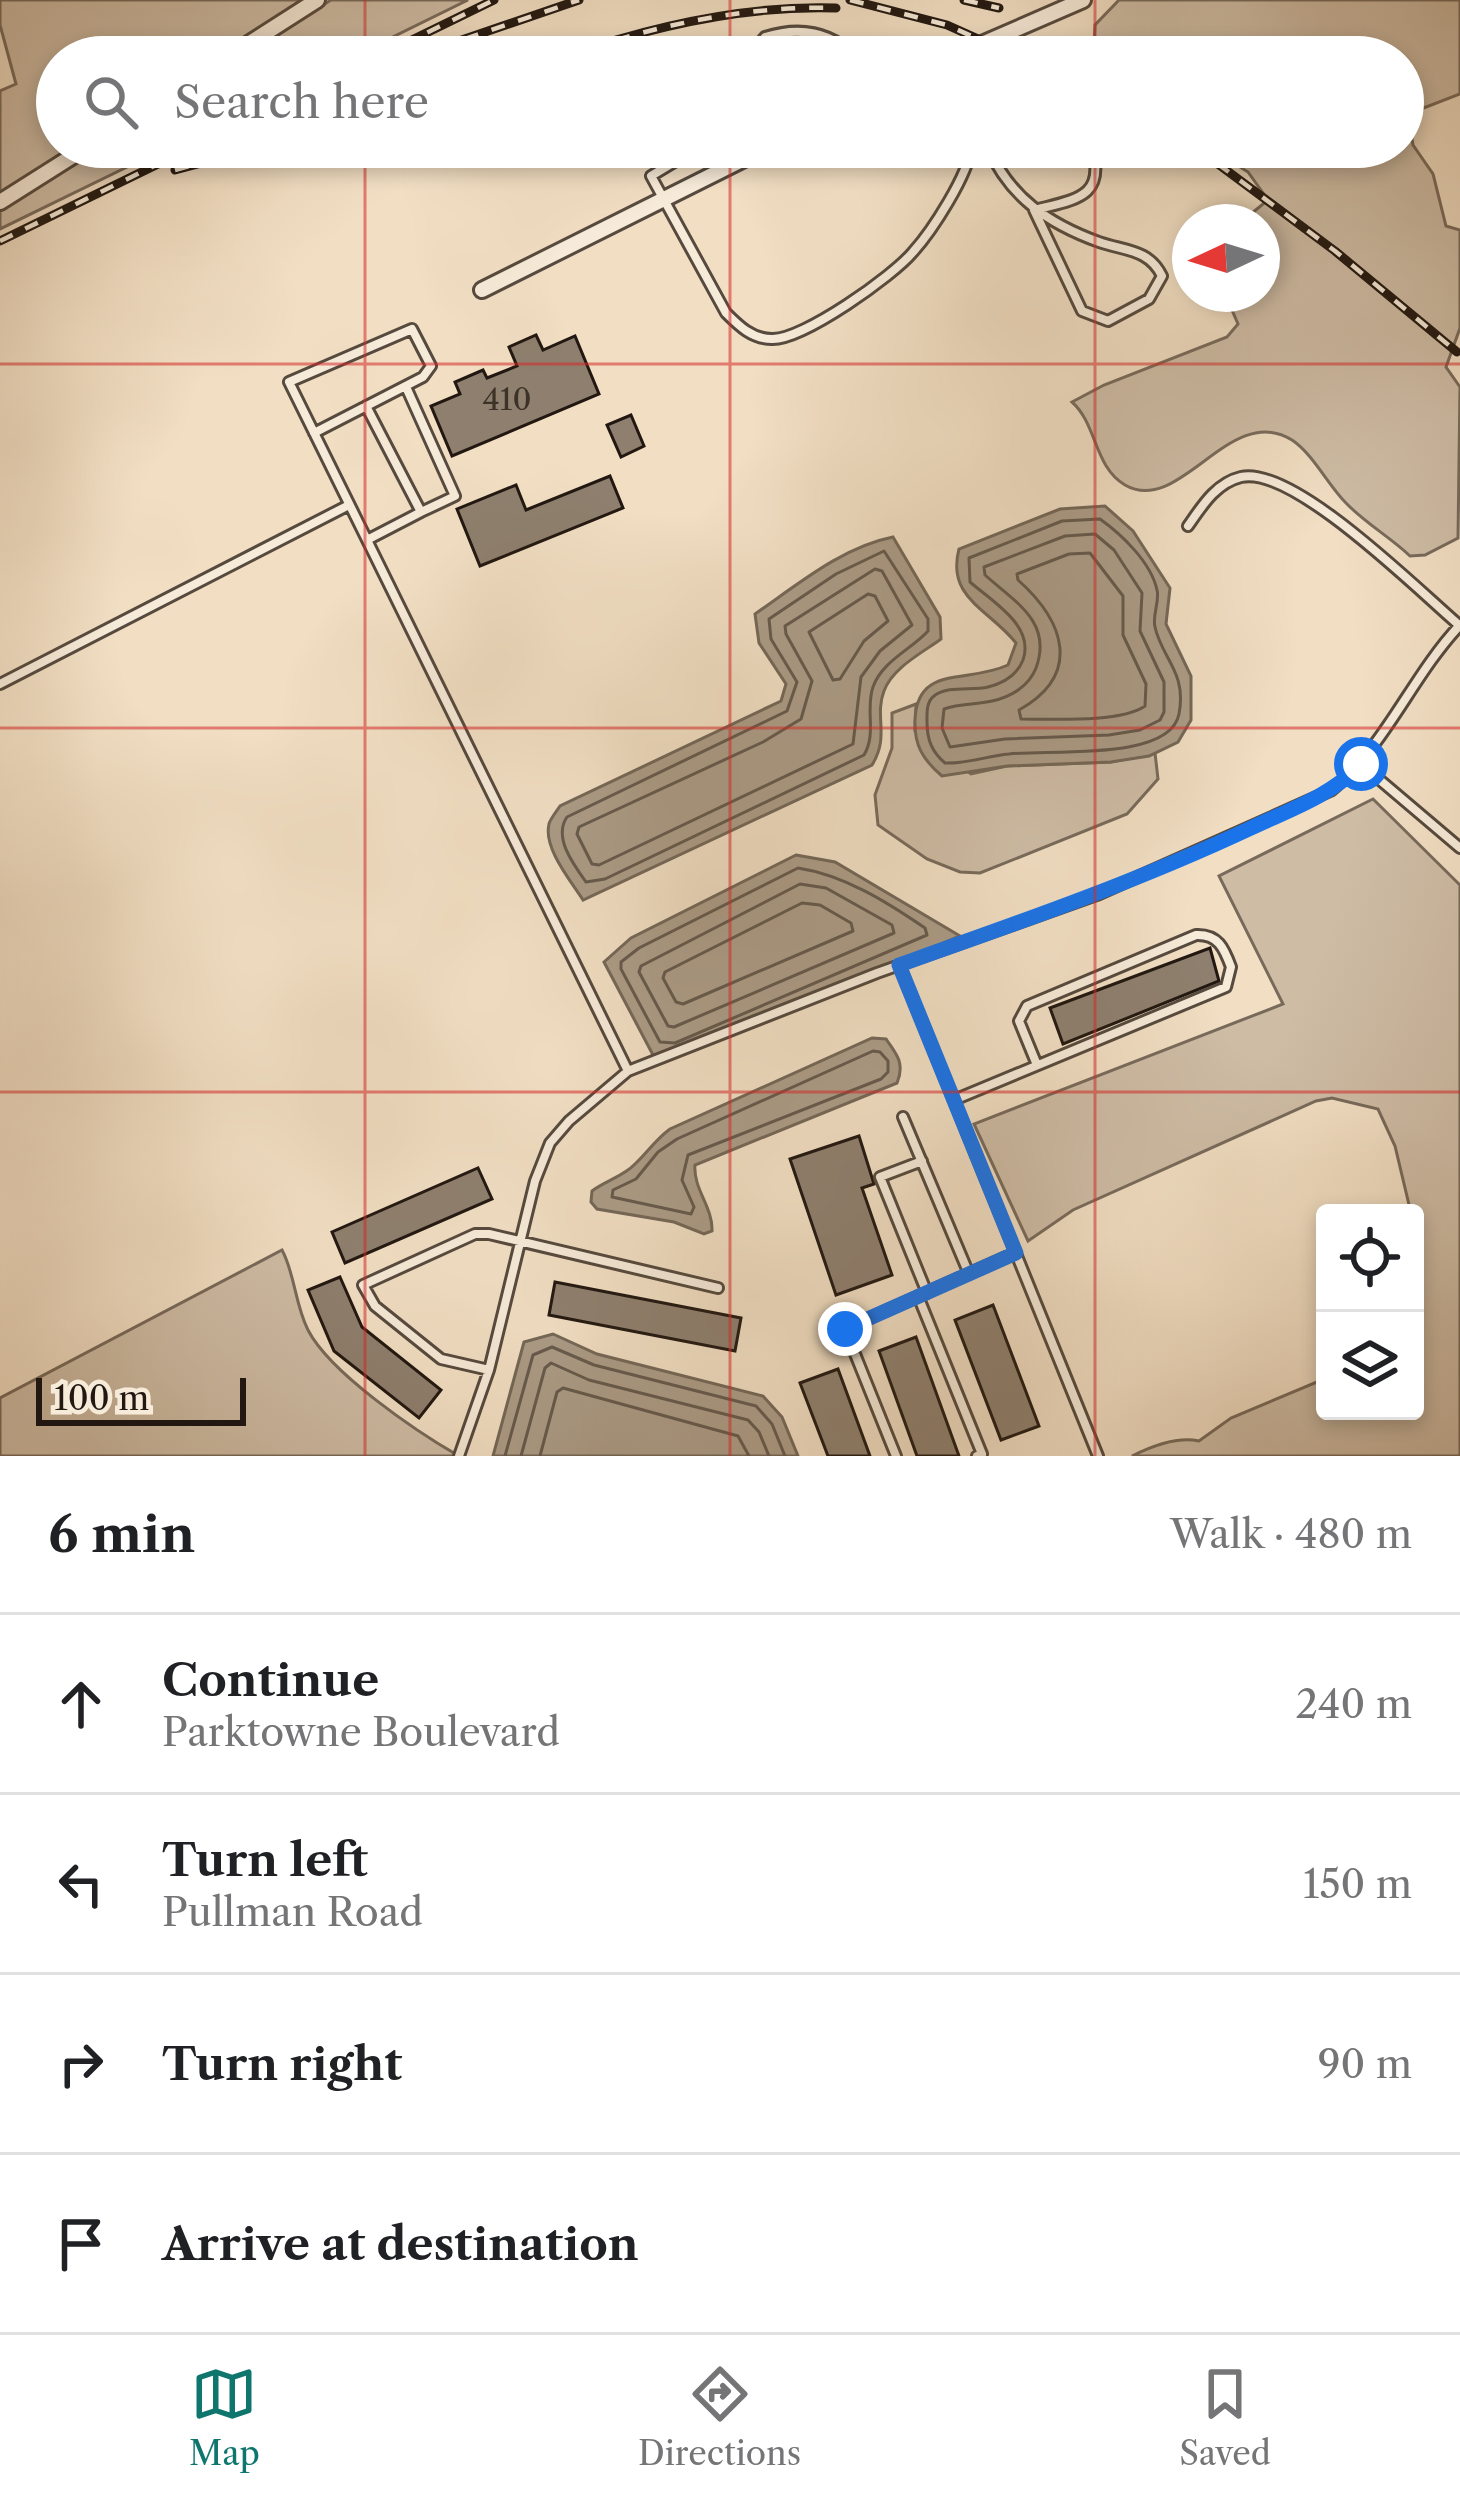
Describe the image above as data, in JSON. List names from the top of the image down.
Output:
{
  "house_numbers": ["410"],
  "scale_bar": "100 m",
  "north": "left",
  "page": {
    "search": "Search here",
    "scale": "100 m",
    "heading": ["6 min", "Walk · 480 m"],
    "list": [
      ["Continue", "Parktowne Boulevard", "240 m"],
      ["Turn left", "Pullman Road", "150 m"],
      ["Turn right", "90 m"],
      "Arrive at destination"
    ],
    "nav": ["Map", "Directions", "Saved"]
  }
}
